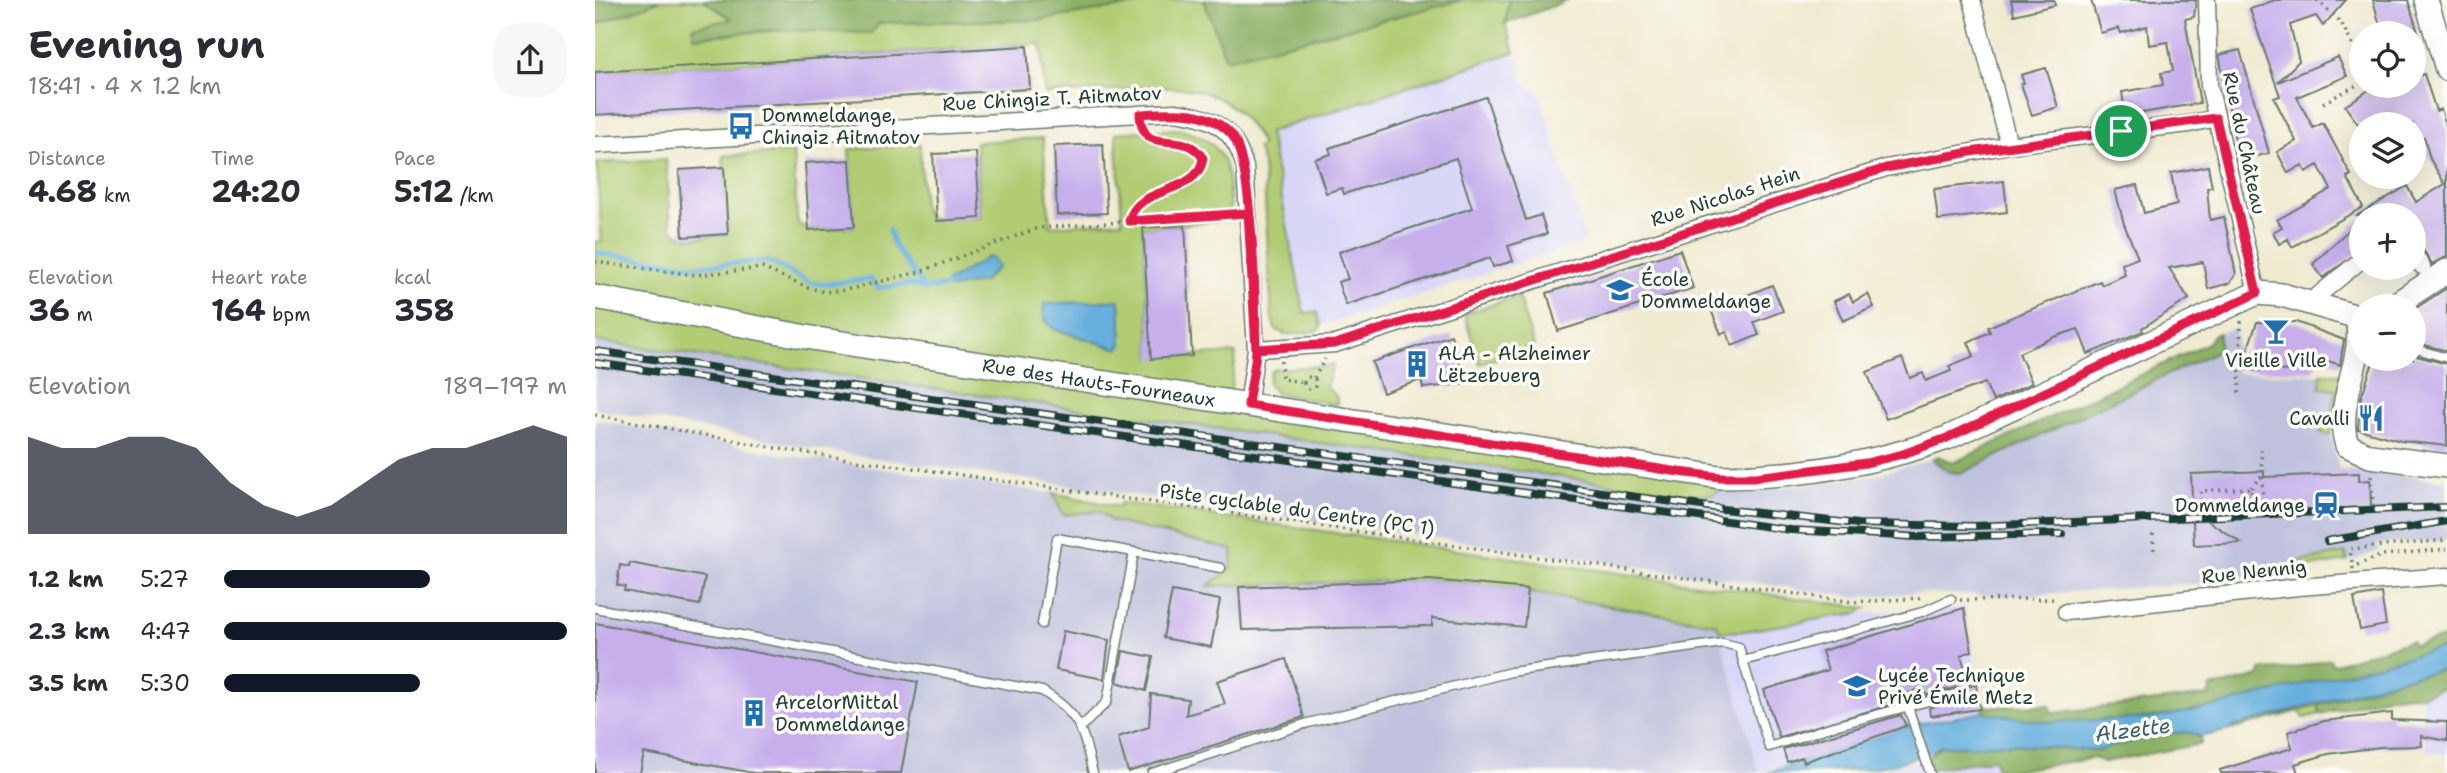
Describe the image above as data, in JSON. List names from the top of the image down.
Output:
{
  "streets": {
    "street": [
      "Rue Chingiz T. Aitmatov",
      "Rue du Château",
      "Rue Nicolas Hein",
      "Rue des Hauts-Fourneaux",
      "Rue Nennig"
    ],
    "path": ["Piste cyclable du Centre (PC 1)"]
  },
  "crossings": [
    ["Rue Chingiz T. Aitmatov", "Rue Nicolas Hein"],
    ["Rue Chingiz T. Aitmatov", "Rue des Hauts-Fourneaux"],
    ["Rue du Château", "Rue Nicolas Hein"],
    ["Rue du Château", "Rue des Hauts-Fourneaux"]
  ],
  "water": ["Alzette"],
  "places": {
    "bus stop": ["Dommeldange, Chingiz Aitmatov"],
    "school or university": ["École Dommeldange", "Lycée Technique Privé Émile Metz"],
    "bar": ["Vieille Ville"],
    "building": ["ALA - Alzheimer Lëtzebuerg", "ArcelorMittal Dommeldange"],
    "restaurant": ["Cavalli"],
    "station": ["Dommeldange"]
  },
  "page": {
    "heading": ["Evening run", "18:41 · 4 × 1.2 km"],
    "map_buttons": ["+", "−"],
    "stats": [
      ["Distance", "4.68 km"],
      ["Time", "24:20"],
      ["Pace", "5:12 /km"],
      ["Elevation", "36 m"],
      ["Heart rate", "164 bpm"],
      ["kcal", "358"]
    ],
    "chart": ["Elevation", "189–197 m"],
    "list": [
      {
        "name": "1.2 km",
        "note": "5:27"
      },
      {
        "name": "2.3 km",
        "note": "4:47"
      },
      {
        "name": "3.5 km",
        "note": "5:30"
      }
    ]
  }
}
